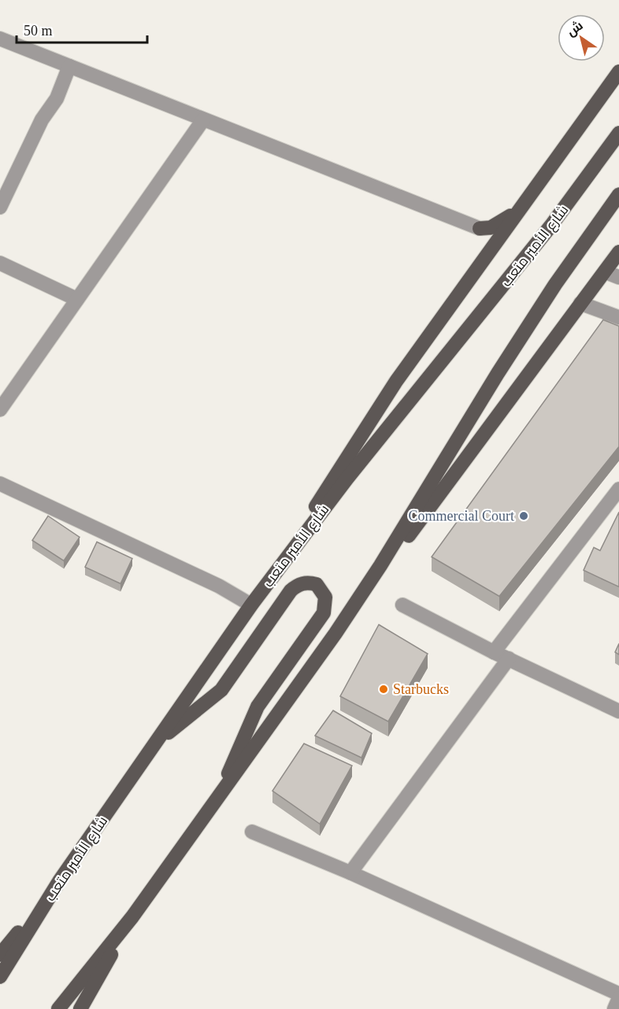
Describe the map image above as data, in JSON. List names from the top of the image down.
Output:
{
  "streets": {
    "main road": ["شارع الأمير متعب"]
  },
  "places": ["Commercial Court", "Starbucks"],
  "scale_bar": "50 m",
  "north": "top left"
}
